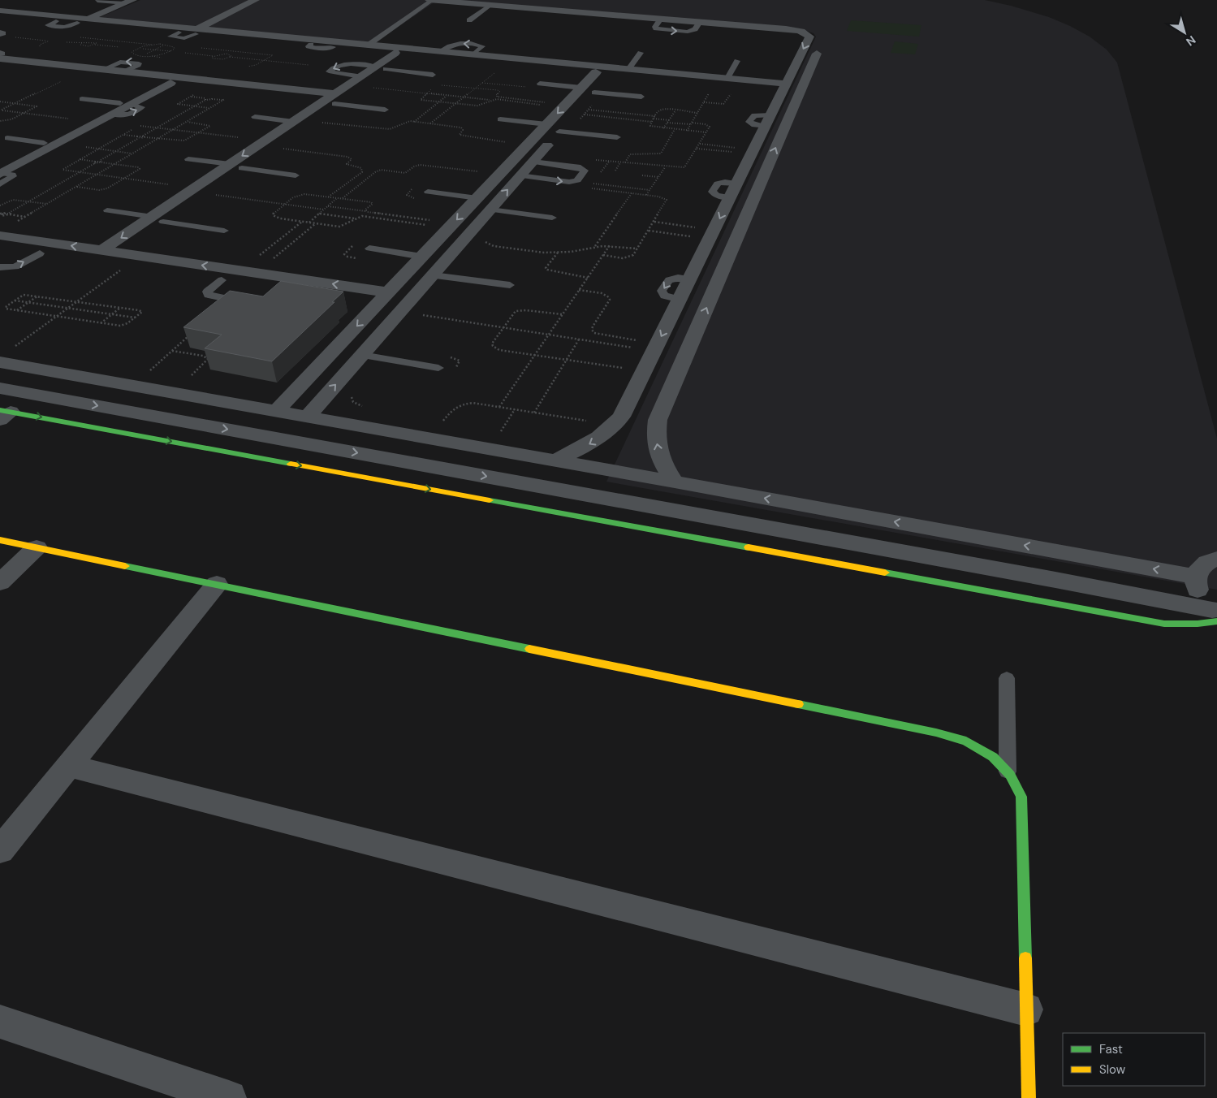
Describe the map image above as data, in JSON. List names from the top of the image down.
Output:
{
  "legend": ["Fast", "Slow"],
  "north": "bottom right"
}
